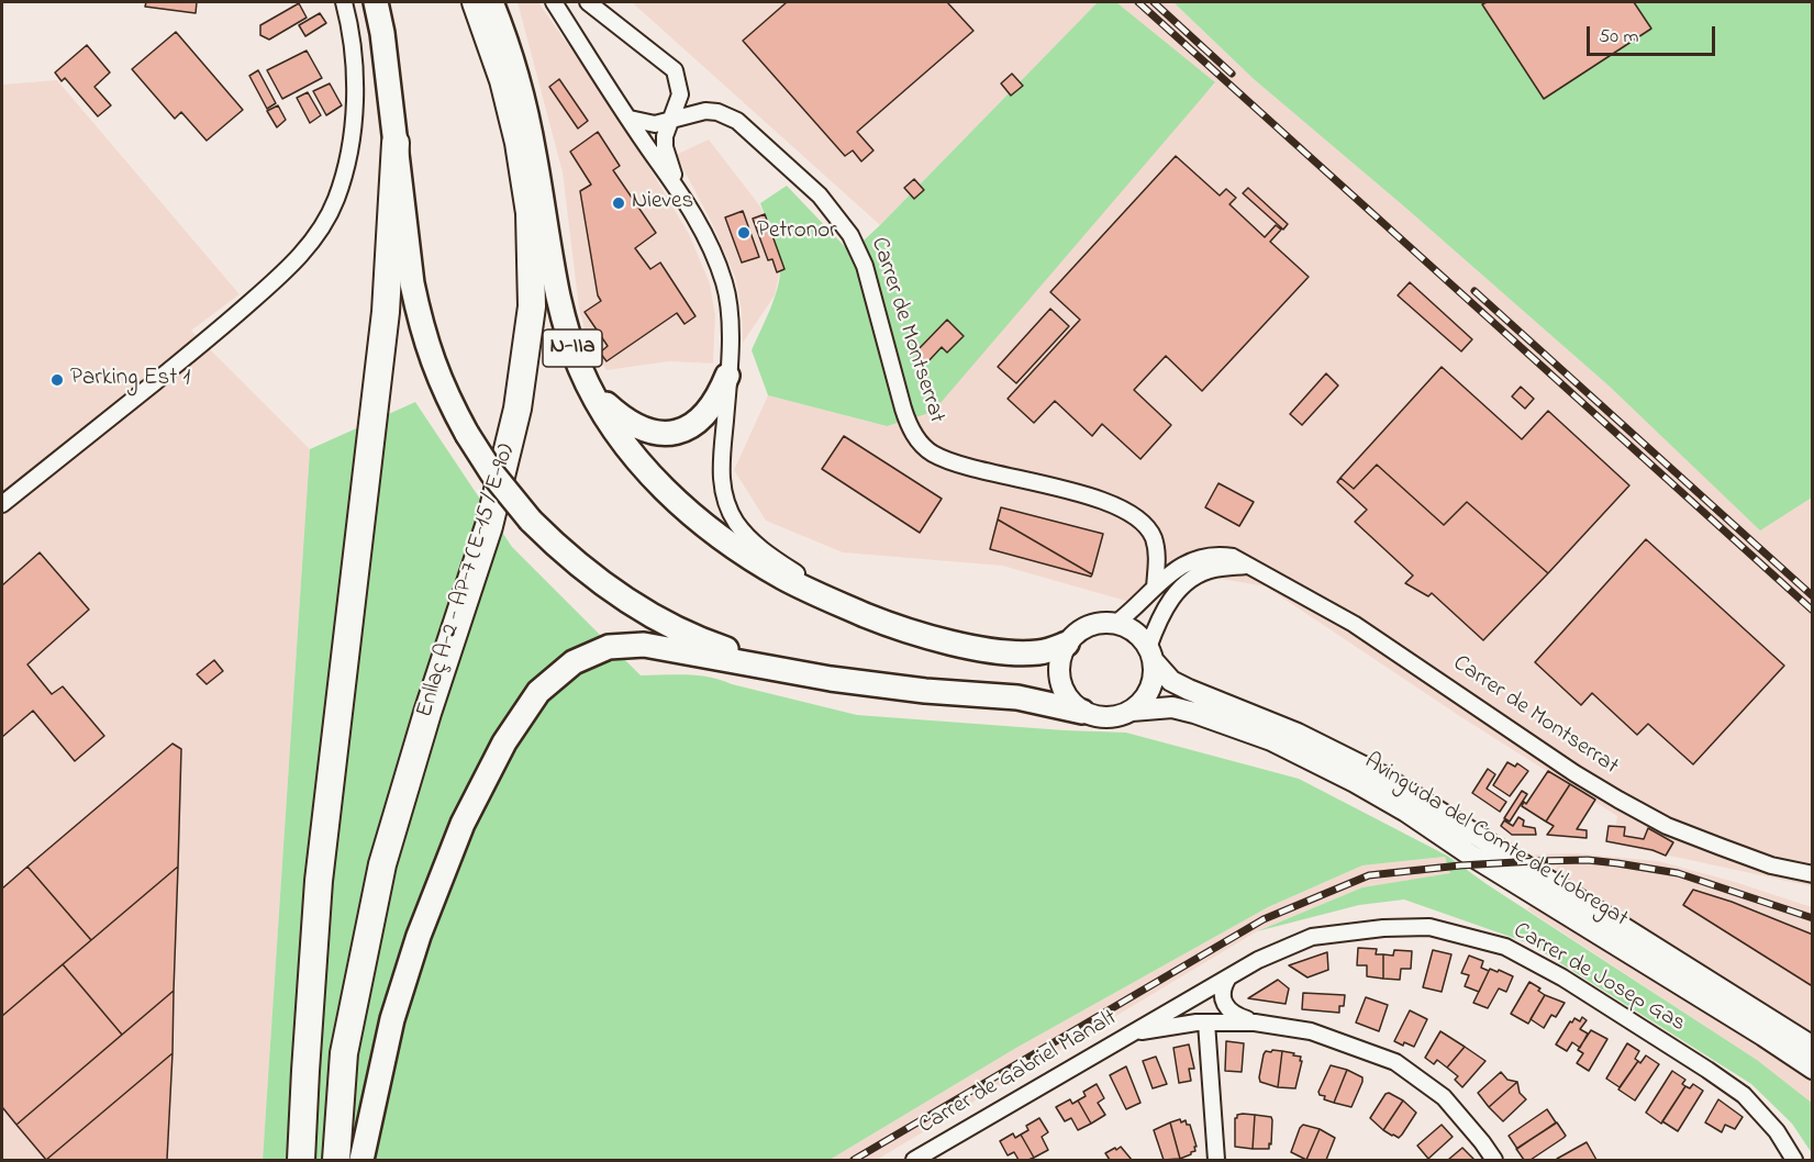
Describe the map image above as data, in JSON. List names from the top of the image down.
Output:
{
  "streets": {
    "highway": ["N-IIa", "Enllaç A-2 - AP-7 (E-15 / E-90)"],
    "main road": ["Avinguda del Comte de Llobregat"],
    "street": ["Carrer de Montserrat", "Carrer de Josep Gas", "Carrer de Gabriel Manalt"]
  },
  "crossings": [
    ["Carrer de Montserrat", "N-IIa"],
    ["Carrer de Montserrat", "Avinguda del Comte de Llobregat"],
    ["N-IIa", "Avinguda del Comte de Llobregat"],
    ["Carrer de Josep Gas", "Carrer de Gabriel Manalt"]
  ],
  "places": ["Nieves", "Petronor", "Parking Est 1"],
  "scale_bar": "50 m"
}
